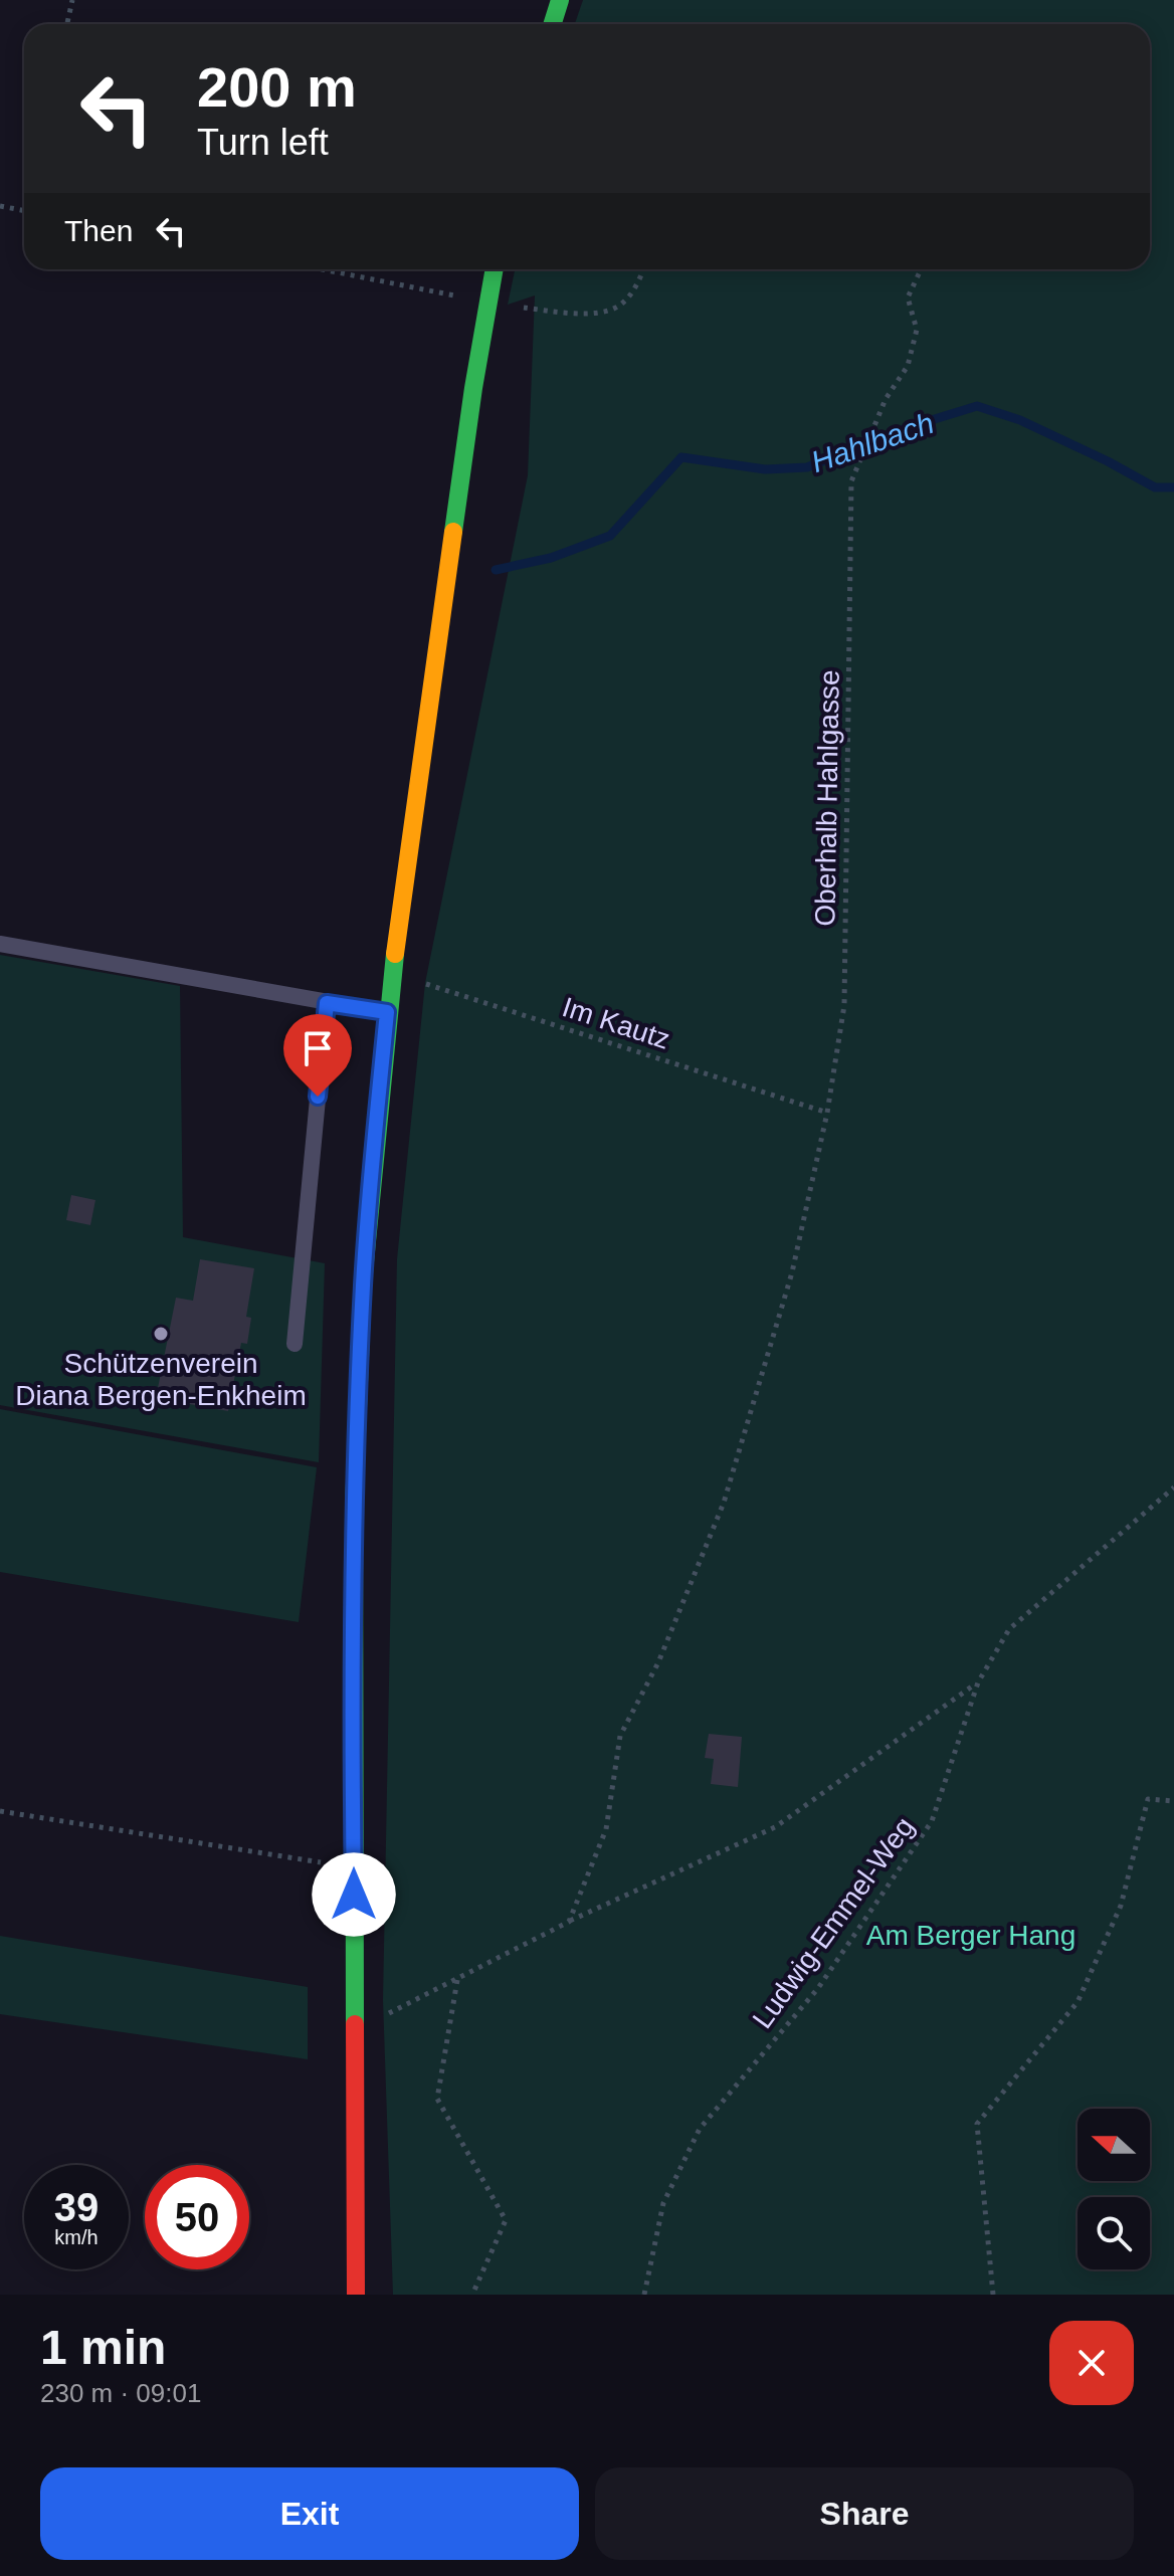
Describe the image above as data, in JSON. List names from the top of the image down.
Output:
{
  "streets": {
    "path": ["Oberhalb Hahlgasse", "Im Kautz", "Ludwig-Emmel-Weg"]
  },
  "crossings": [
    ["Oberhalb Hahlgasse", "Im Kautz"]
  ],
  "water": ["Hahlbach"],
  "parks": ["Am Berger Hang"],
  "places": ["Schützenverein Diana Bergen-Enkheim"],
  "north": "left",
  "page": {
    "turn": ["200 m", "Turn left"],
    "then": "Then",
    "speed": "39 km/h",
    "limit": "50",
    "heading": ["1 min", "230 m · 09:01"],
    "buttons": ["Exit", "Share"]
  }
}
